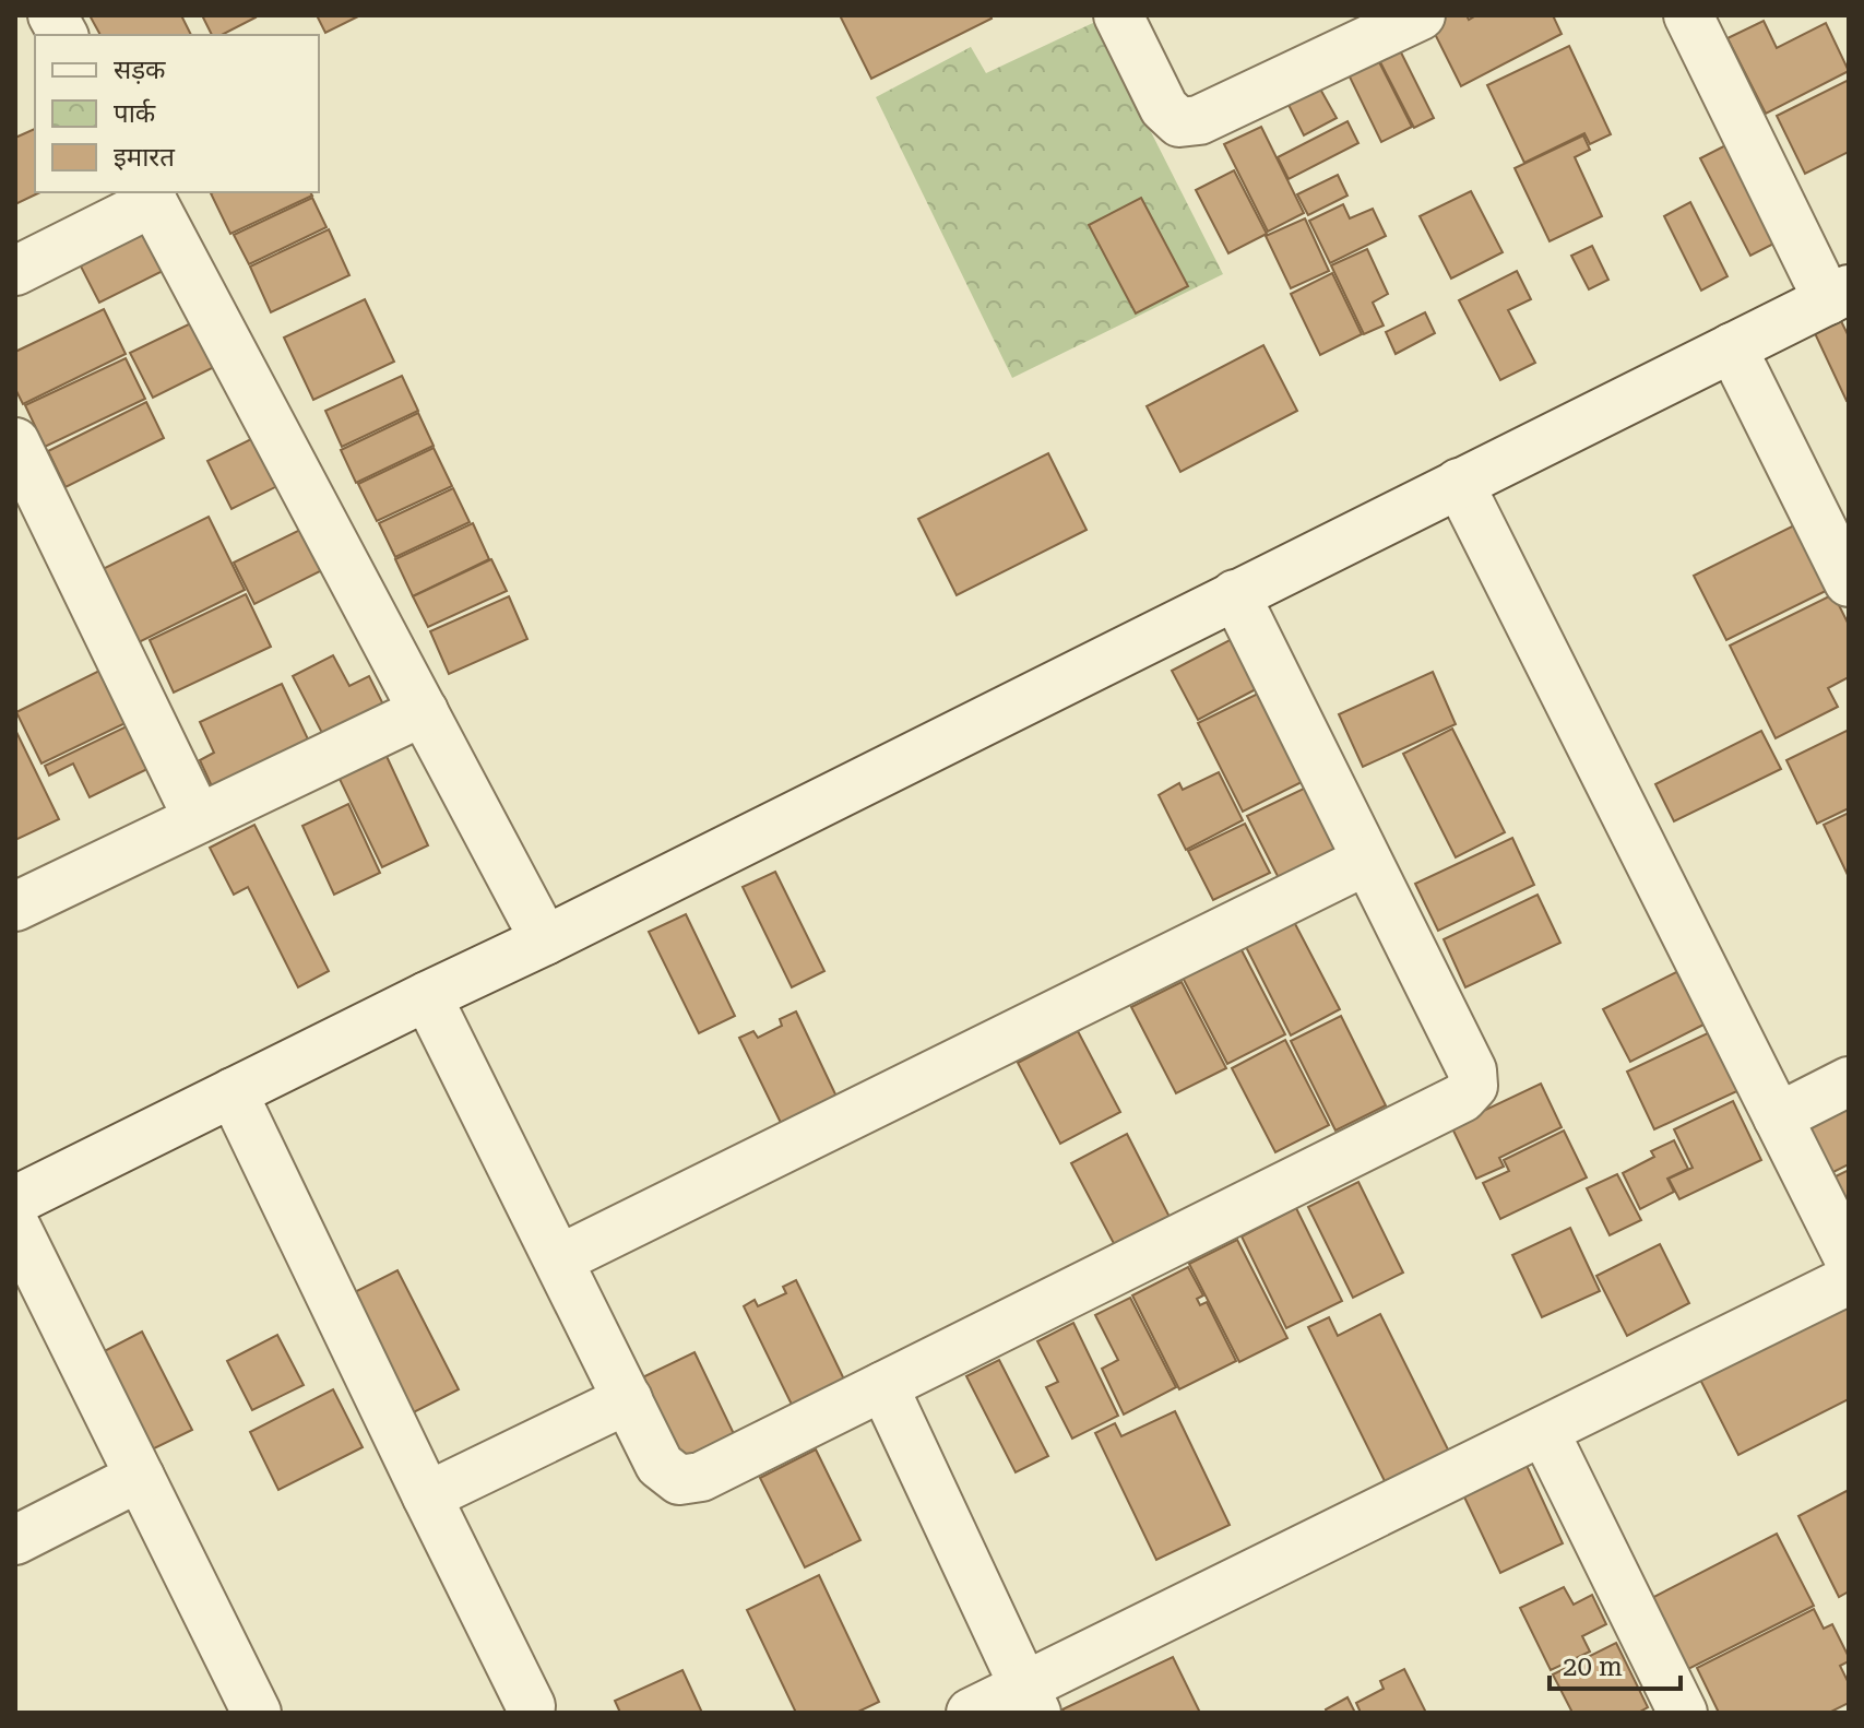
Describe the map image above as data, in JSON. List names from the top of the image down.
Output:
{
  "legend": ["सड़क", "पार्क", "इमारत"],
  "scale_bar": "20 m"
}
